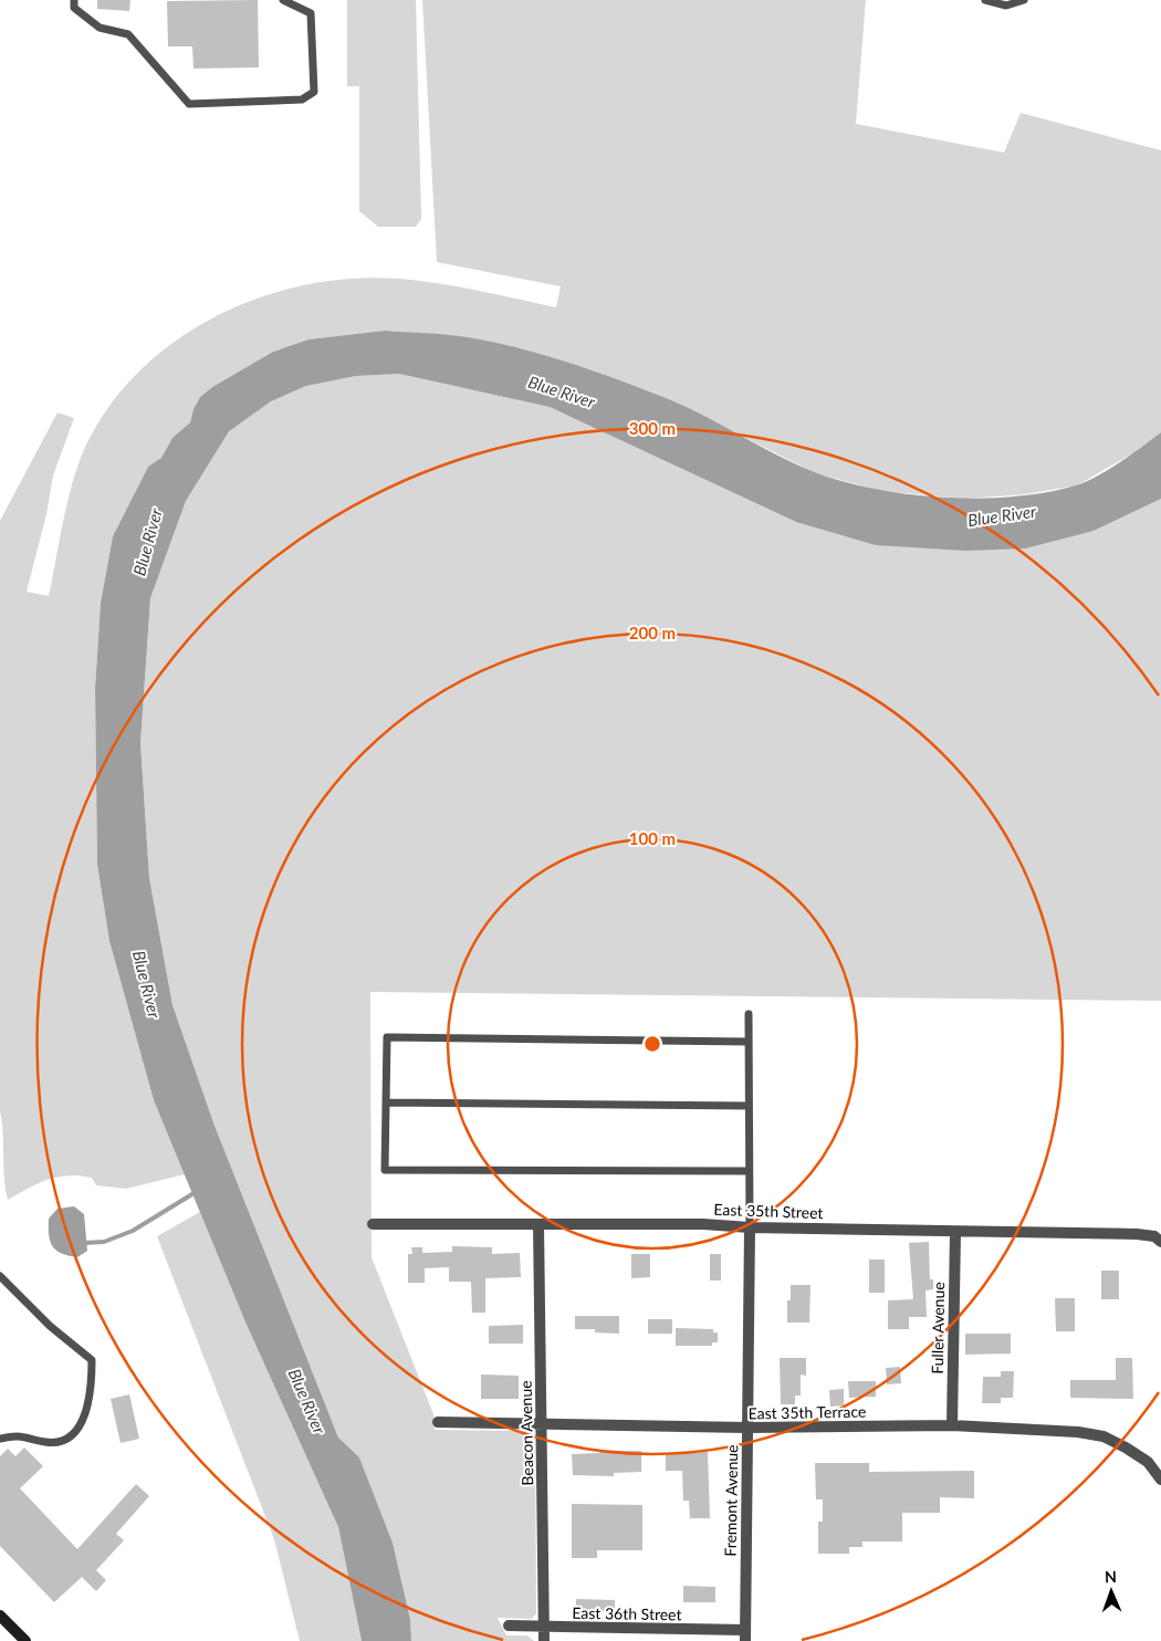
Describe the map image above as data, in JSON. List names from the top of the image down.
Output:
{
  "streets": {
    "street": [
      "East 35th Street",
      "Fuller Avenue",
      "East 35th Terrace",
      "Beacon Avenue",
      "Fremont Avenue",
      "East 36th Street"
    ]
  },
  "crossings": [
    ["East 35th Street", "Fuller Avenue"],
    ["East 35th Street", "Beacon Avenue"],
    ["East 35th Street", "Fremont Avenue"],
    ["Fuller Avenue", "East 35th Terrace"],
    ["East 35th Terrace", "Beacon Avenue"],
    ["East 35th Terrace", "Fremont Avenue"],
    ["Beacon Avenue", "East 36th Street"],
    ["Fremont Avenue", "East 36th Street"]
  ],
  "water": ["Blue River"],
  "north": "top",
  "rings": ["300 m", "200 m", "100 m"]
}
